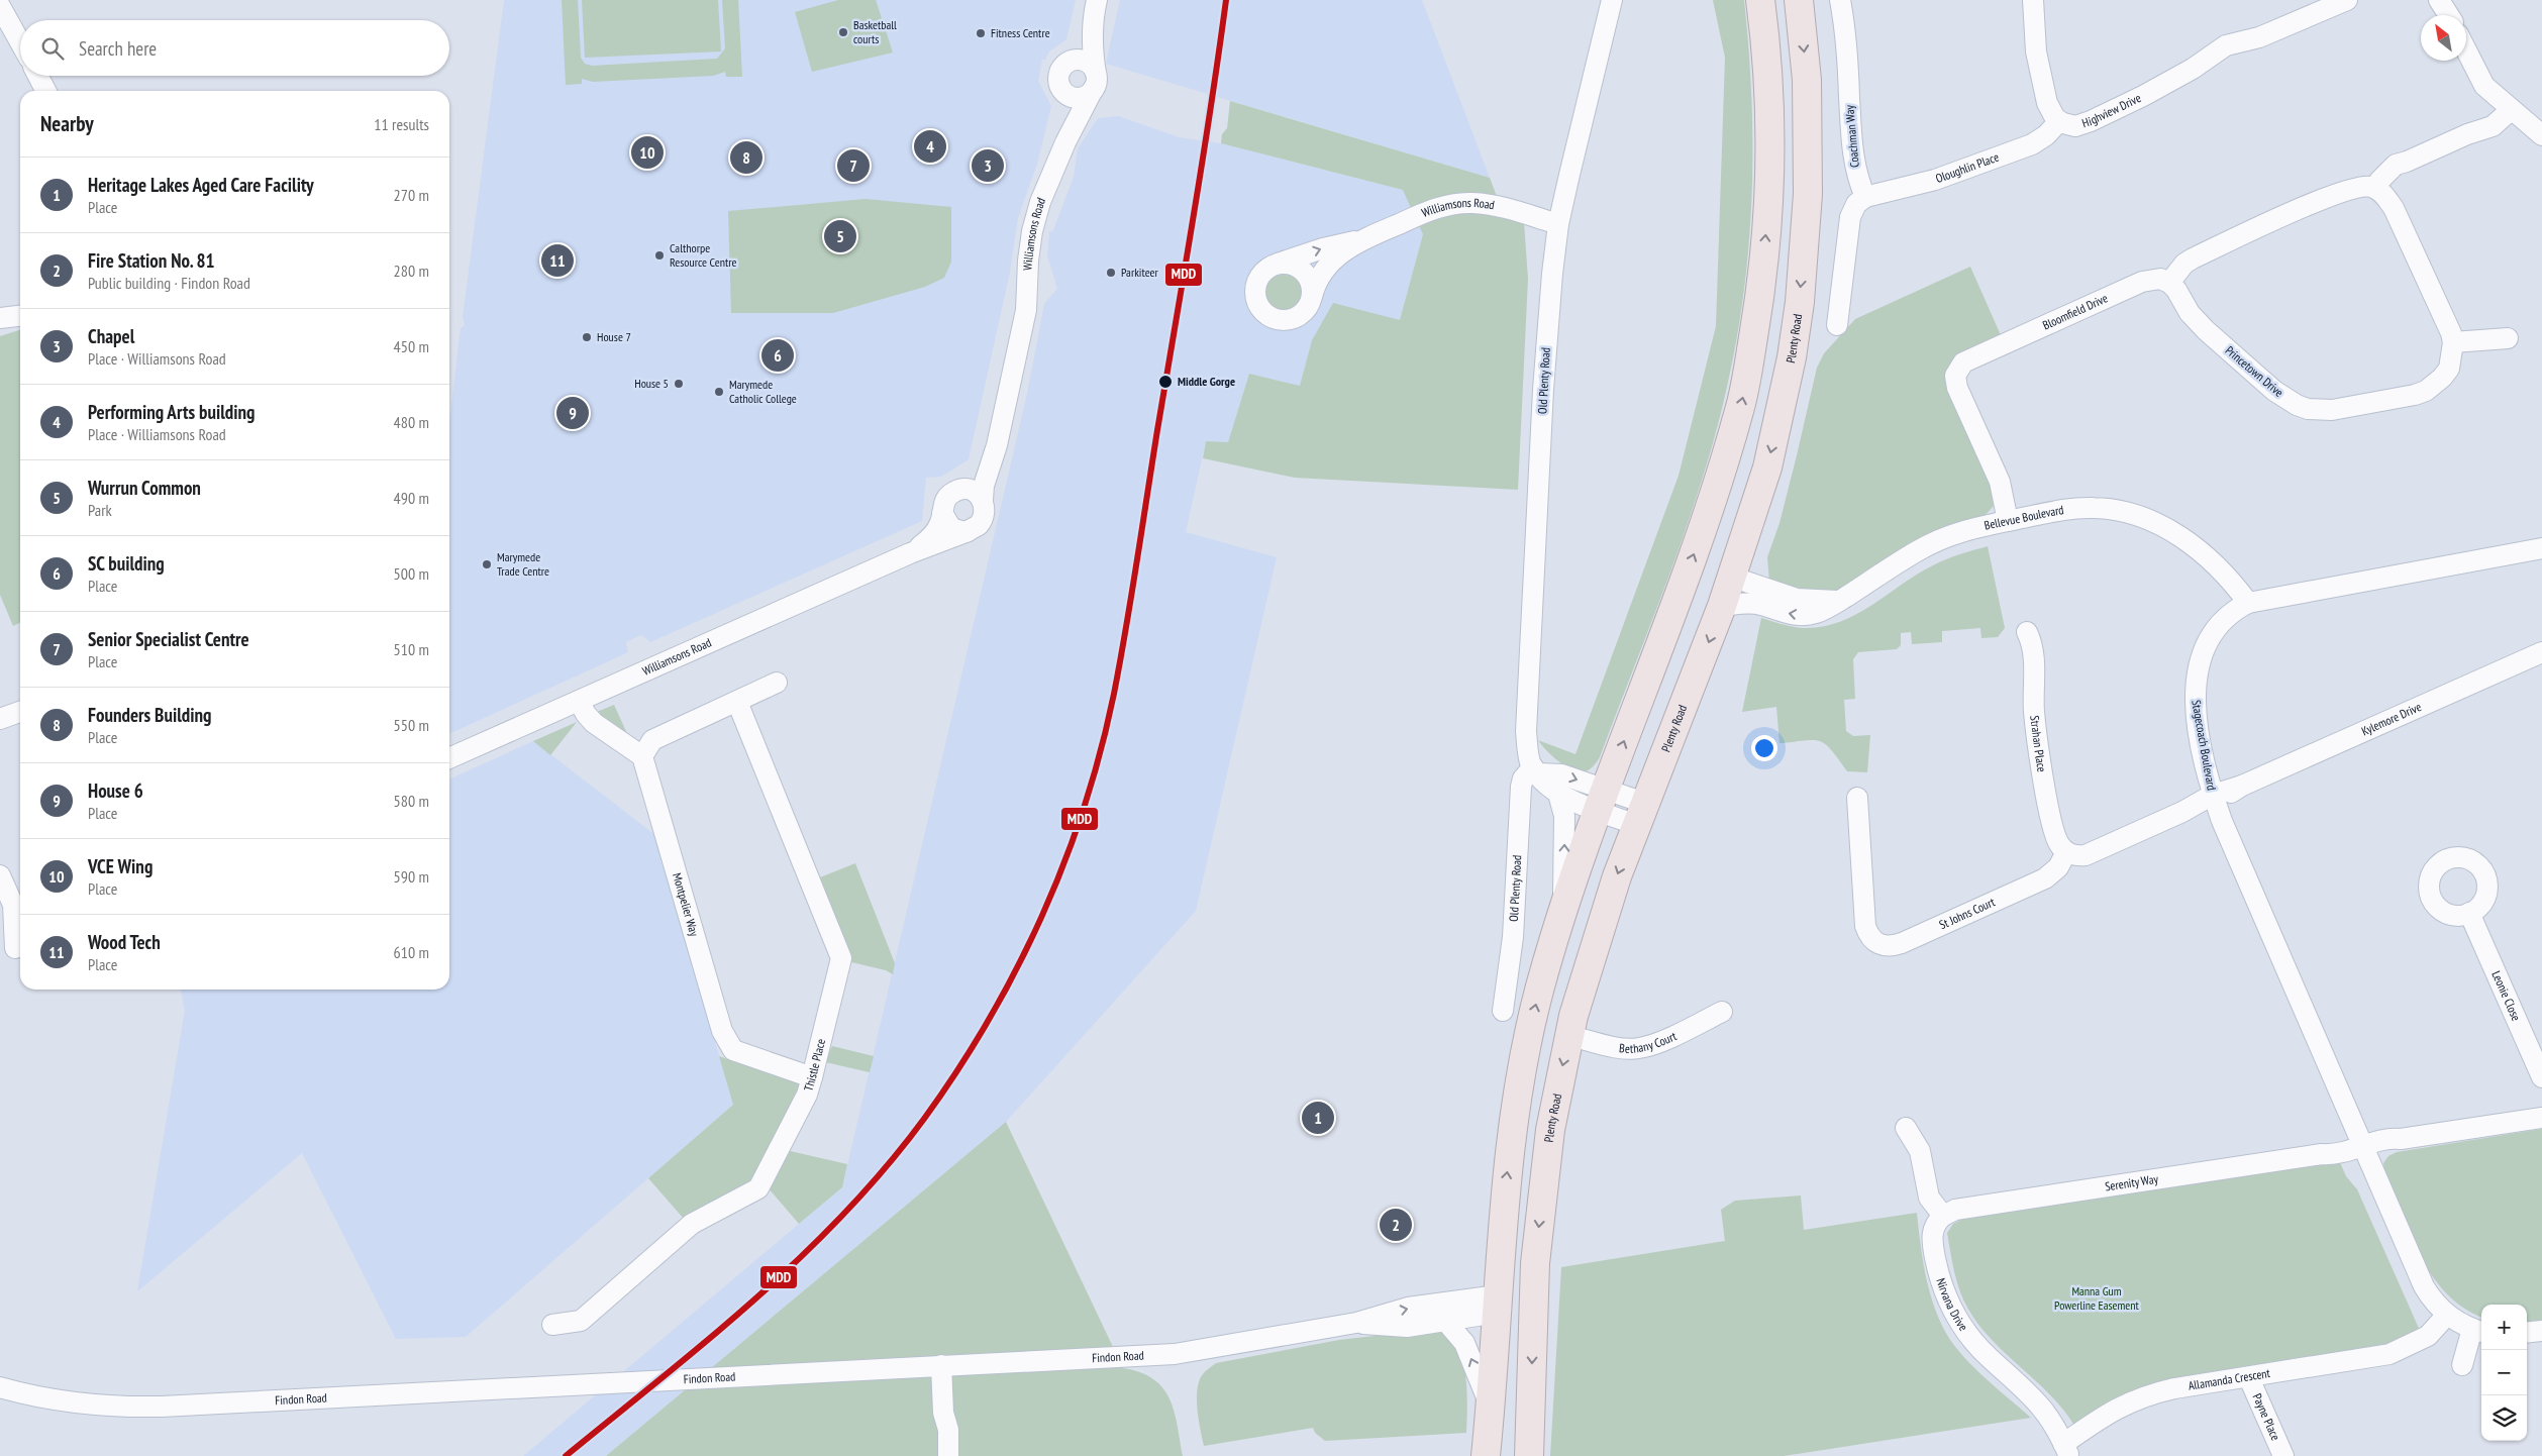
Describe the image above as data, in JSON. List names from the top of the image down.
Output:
{
  "streets": {
    "highway": ["Plenty Road", "Findon Road"],
    "street": [
      "Highview Drive",
      "Coachman Way",
      "Oloughlin Place",
      "Williamsons Road",
      "Bloomfield Drive",
      "Princetown Drive",
      "Old Plenty Road",
      "Bellevue Boulevard",
      "Kylemore Drive",
      "Strahan Place",
      "Stagecoach Boulevard",
      "Montpelier Way",
      "St Johns Court",
      "Leonie Close",
      "Bethany Court",
      "Thistle Place",
      "Serenity Way",
      "Nirvana Drive",
      "Allamanda Crescent",
      "Payne Place"
    ]
  },
  "crossings": [
    ["Highview Drive", "Oloughlin Place"],
    ["Coachman Way", "Oloughlin Place"],
    ["Williamsons Road", "Old Plenty Road"],
    ["Bloomfield Drive", "Princetown Drive"],
    ["Bloomfield Drive", "Bellevue Boulevard"],
    ["Plenty Road", "Bellevue Boulevard"],
    ["Plenty Road", "Bethany Court"],
    ["Plenty Road", "Findon Road"],
    ["Bellevue Boulevard", "Stagecoach Boulevard"],
    ["Kylemore Drive", "Stagecoach Boulevard"],
    ["Strahan Place", "St Johns Court"],
    ["Stagecoach Boulevard", "Serenity Way"],
    ["Montpelier Way", "Thistle Place"],
    ["Serenity Way", "Nirvana Drive"],
    ["Nirvana Drive", "Allamanda Crescent"],
    ["Allamanda Crescent", "Payne Place"]
  ],
  "parks": ["Manna Gum Powerline Easement"],
  "places": [
    "Basketball courts",
    "Fitness Centre",
    "Calthorpe Resource Centre",
    "Parkiteer",
    "House 7",
    "Middle Gorge",
    "House 5",
    "Marymede Catholic College",
    "Marymede Trade Centre"
  ],
  "lines": ["transit line MDD"],
  "north": "top left",
  "page": {
    "search": "Search here",
    "heading": ["Nearby", "11 results"],
    "pins": [
      "4",
      "10",
      "8",
      "3",
      "7",
      "5",
      "11",
      "6",
      "9",
      "1",
      "2"
    ],
    "list": [
      {
        "mark": "1",
        "name": "Heritage Lakes Aged Care Facility",
        "note": "Place",
        "value": "270 m"
      },
      {
        "mark": "2",
        "name": "Fire Station No. 81",
        "note": "Public building · Findon Road",
        "value": "280 m"
      },
      {
        "mark": "3",
        "name": "Chapel",
        "note": "Place · Williamsons Road",
        "value": "450 m"
      },
      {
        "mark": "4",
        "name": "Performing Arts building",
        "note": "Place · Williamsons Road",
        "value": "480 m"
      },
      {
        "mark": "5",
        "name": "Wurrun Common",
        "note": "Park",
        "value": "490 m"
      },
      {
        "mark": "6",
        "name": "SC building",
        "note": "Place",
        "value": "500 m"
      },
      {
        "mark": "7",
        "name": "Senior Specialist Centre",
        "note": "Place",
        "value": "510 m"
      },
      {
        "mark": "8",
        "name": "Founders Building",
        "note": "Place",
        "value": "550 m"
      },
      {
        "mark": "9",
        "name": "House 6",
        "note": "Place",
        "value": "580 m"
      },
      {
        "mark": "10",
        "name": "VCE Wing",
        "note": "Place",
        "value": "590 m"
      },
      {
        "mark": "11",
        "name": "Wood Tech",
        "note": "Place",
        "value": "610 m"
      }
    ],
    "map_buttons": ["+", "−"]
  }
}
